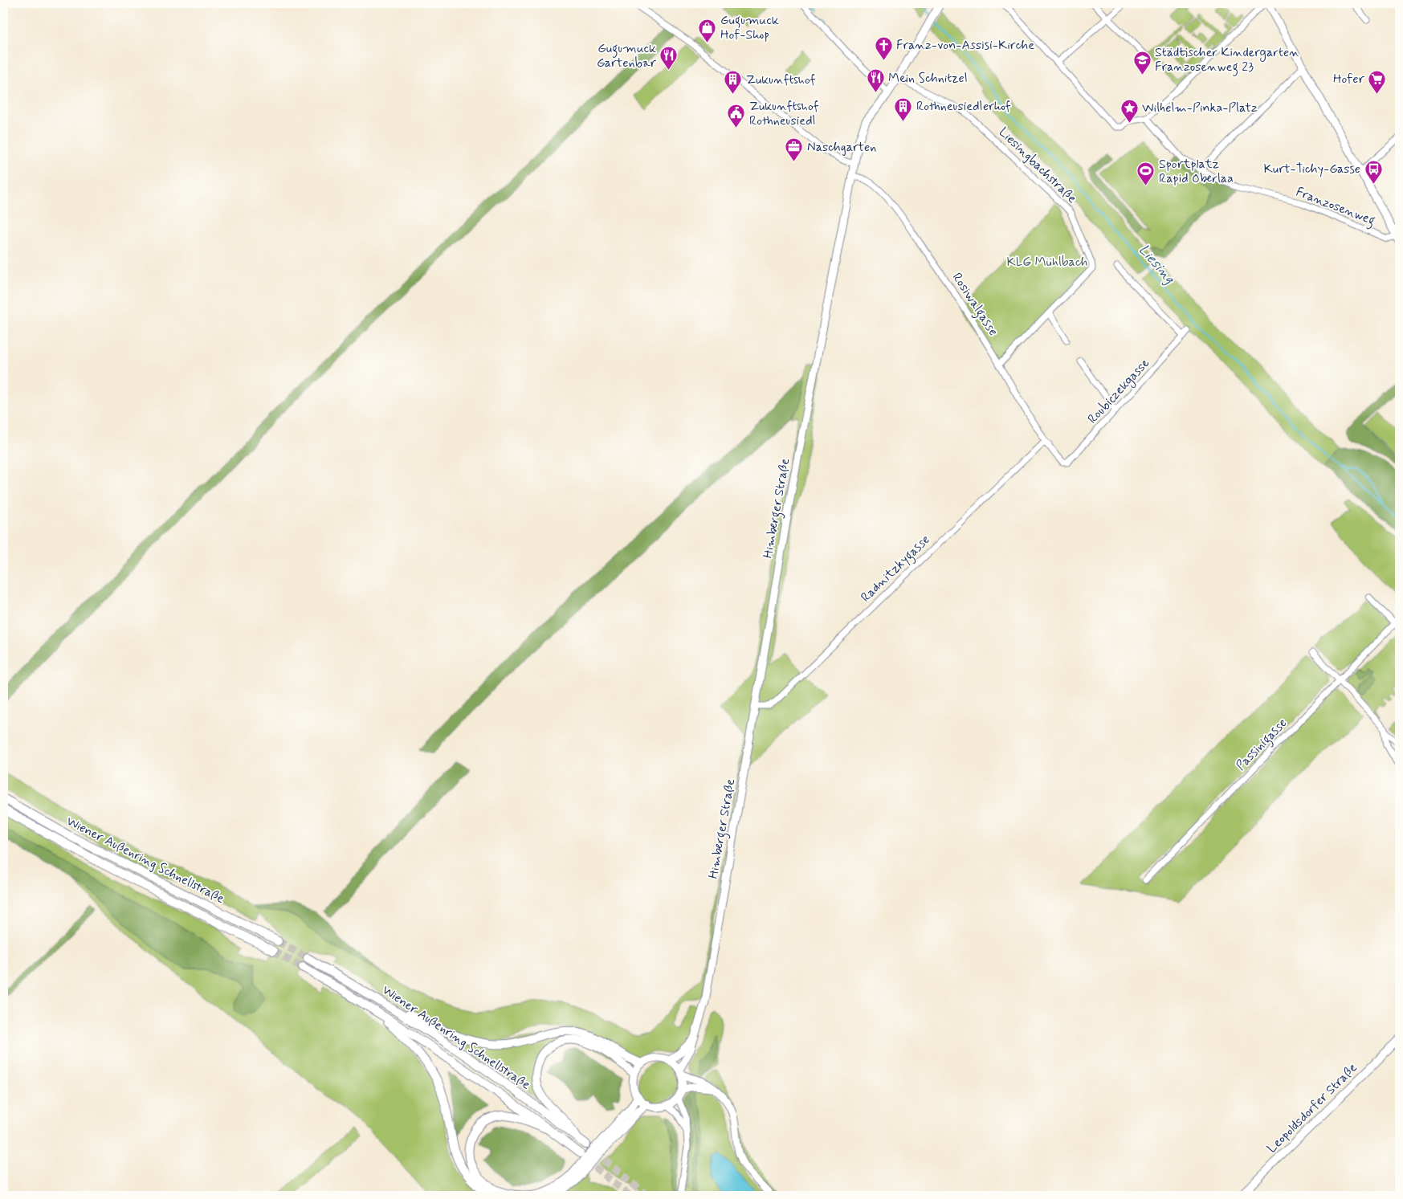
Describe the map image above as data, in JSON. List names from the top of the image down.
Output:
{
  "streets": {
    "highway": ["Wiener Außenring Schnellstraße"],
    "main road": ["Himberger Straße", "Leopoldsdorfer Straße"],
    "street": [
      "Liesingbachstraße",
      "Franzosenweg",
      "Rosiwalgasse",
      "Roubiczekgasse",
      "Radnitzkygasse",
      "Passinigasse"
    ]
  },
  "crossings": [
    ["Liesingbachstraße", "Himberger Straße"],
    ["Rosiwalgasse", "Roubiczekgasse"],
    ["Rosiwalgasse", "Himberger Straße"],
    ["Rosiwalgasse", "Radnitzkygasse"],
    ["Himberger Straße", "Radnitzkygasse"]
  ],
  "water": ["Liesing"],
  "parks": ["KLG Mühlbach"],
  "places": {
    "shop": ["Gugumuck Hof-Shop"],
    "church": ["Franz-von-Assisi-Kirche"],
    "restaurant": ["Gugumuck Gartenbar", "Mein Schnitzel"],
    "school or university": ["Städtischer Kindergarten Franzosenweg 23"],
    "supermarket": ["Hofer"],
    "building": ["Zukunftshof", "Rothneusiedlerhof"],
    "place": ["Wilhelm-Pinka-Platz"],
    "public building": ["Zukunftshof Rothneusiedl"],
    "office": ["Naschgarten"],
    "bus stop": ["Kurt-Tichy-Gasse"],
    "sports": ["Sportplatz Rapid Oberlaa"]
  }
}
